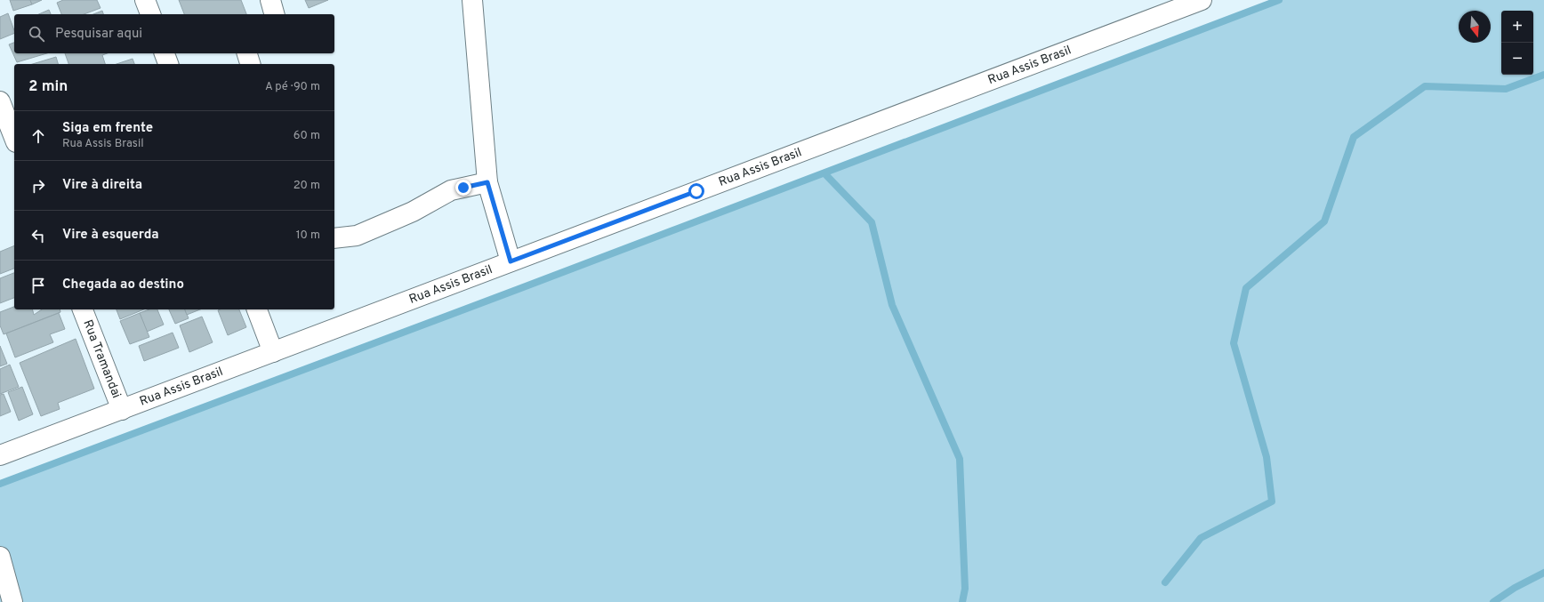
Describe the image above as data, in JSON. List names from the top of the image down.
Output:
{
  "streets": {
    "street": ["Rua Assis Brasil", "Rua Tramandai"]
  },
  "crossings": [
    ["Rua Assis Brasil", "Rua Tramandai"]
  ],
  "north": "bottom",
  "page": {
    "map_buttons": ["+", "−"],
    "search": "Pesquisar aqui",
    "heading": ["2 min", "A pé · 90 m"],
    "list": [
      ["Siga em frente", "Rua Assis Brasil", "60 m"],
      ["Vire à direita", "20 m"],
      ["Vire à esquerda", "10 m"],
      "Chegada ao destino"
    ]
  }
}
